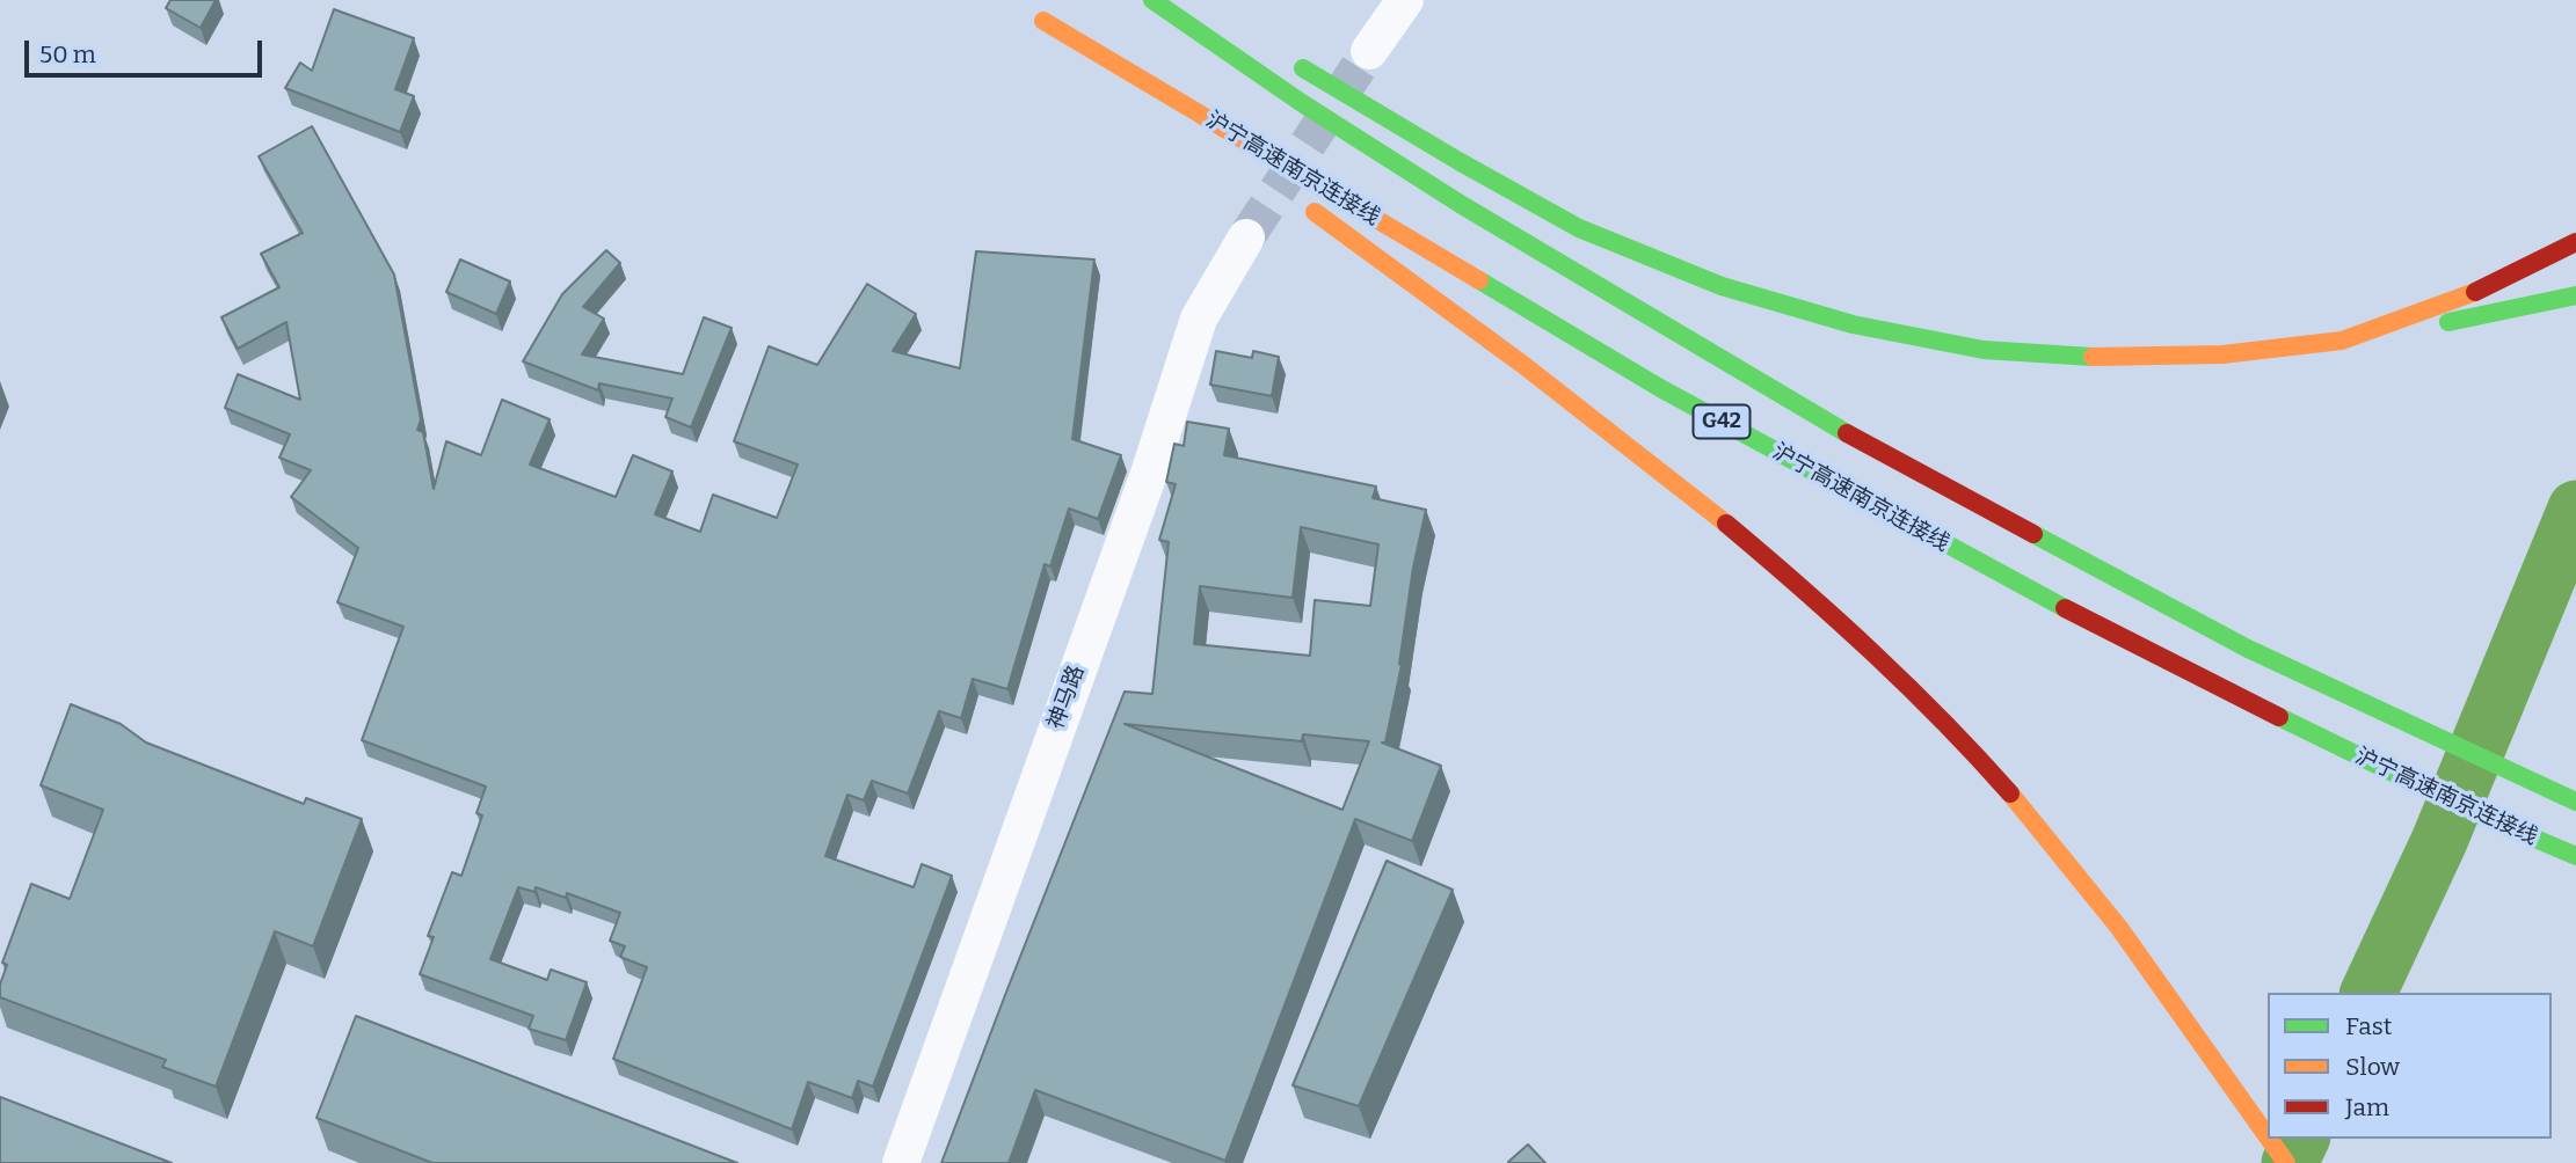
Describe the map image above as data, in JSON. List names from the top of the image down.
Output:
{
  "streets": {
    "highway": ["沪宁高速南京连接线", "G42"],
    "street": ["神马路"]
  },
  "crossings": [
    ["沪宁高速南京连接线", "G42"]
  ],
  "legend": ["Fast", "Slow", "Jam"],
  "scale_bar": "50 m"
}
